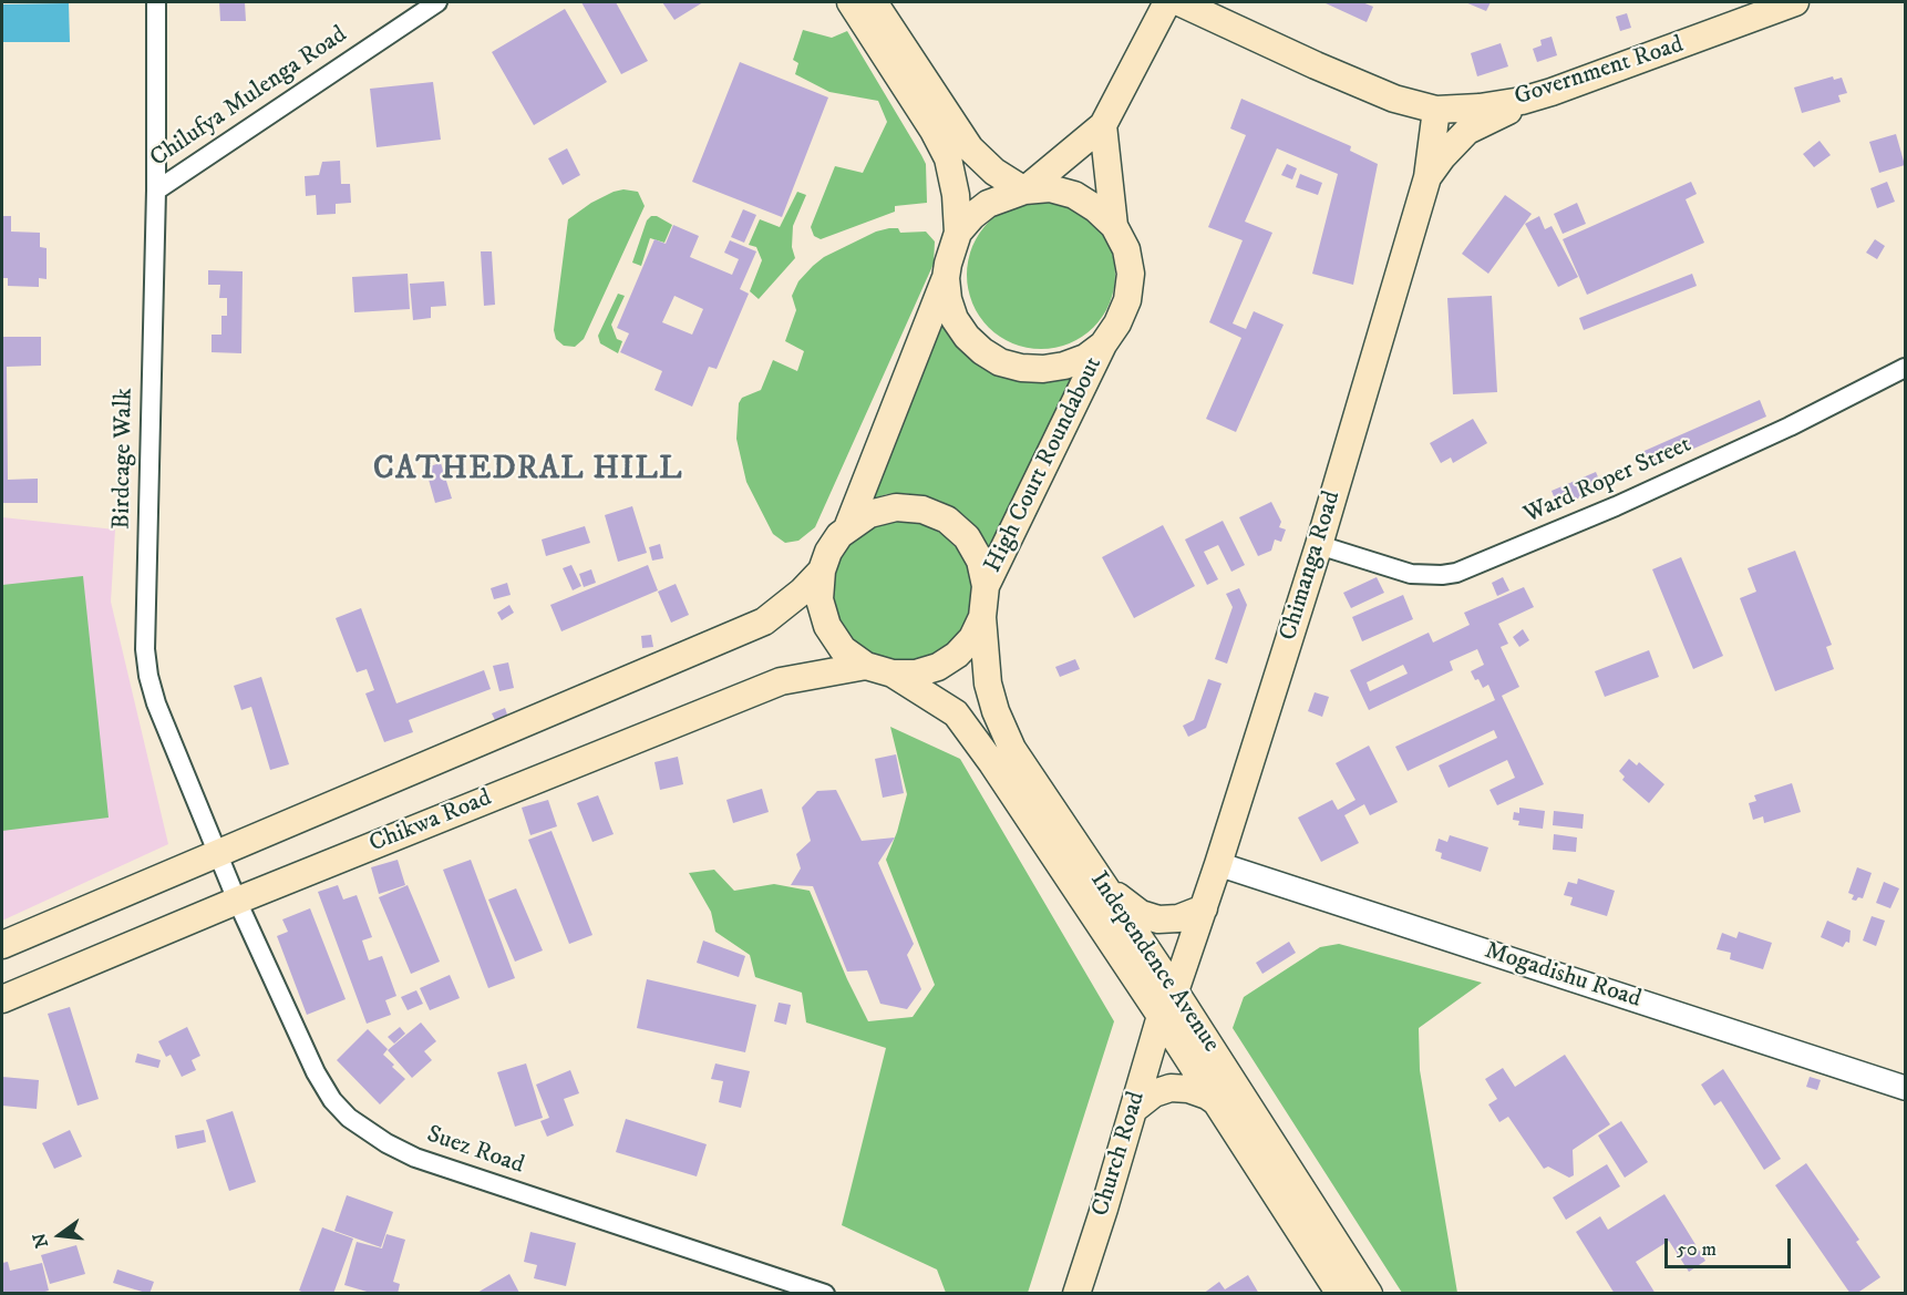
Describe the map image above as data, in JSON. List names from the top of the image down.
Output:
{
  "streets": {
    "main road": [
      "Government Road",
      "High Court Roundabout",
      "Chimanga Road",
      "Chikwa Road",
      "Independence Avenue",
      "Church Road"
    ],
    "street": [
      "Chilufya Mulenga Road",
      "Birdcage Walk",
      "Ward Roper Street",
      "Mogadishu Road",
      "Suez Road"
    ]
  },
  "crossings": [
    ["Government Road", "Chimanga Road"],
    ["Chilufya Mulenga Road", "Birdcage Walk"],
    ["Birdcage Walk", "Chikwa Road"],
    ["Birdcage Walk", "Suez Road"],
    ["High Court Roundabout", "Chikwa Road"],
    ["High Court Roundabout", "Independence Avenue"],
    ["Ward Roper Street", "Chimanga Road"],
    ["Chimanga Road", "Independence Avenue"],
    ["Chimanga Road", "Mogadishu Road"],
    ["Chimanga Road", "Church Road"],
    ["Chikwa Road", "Independence Avenue"],
    ["Chikwa Road", "Suez Road"],
    ["Independence Avenue", "Church Road"]
  ],
  "districts": ["CATHEDRAL HILL"],
  "scale_bar": "50 m",
  "north": "left"
}
